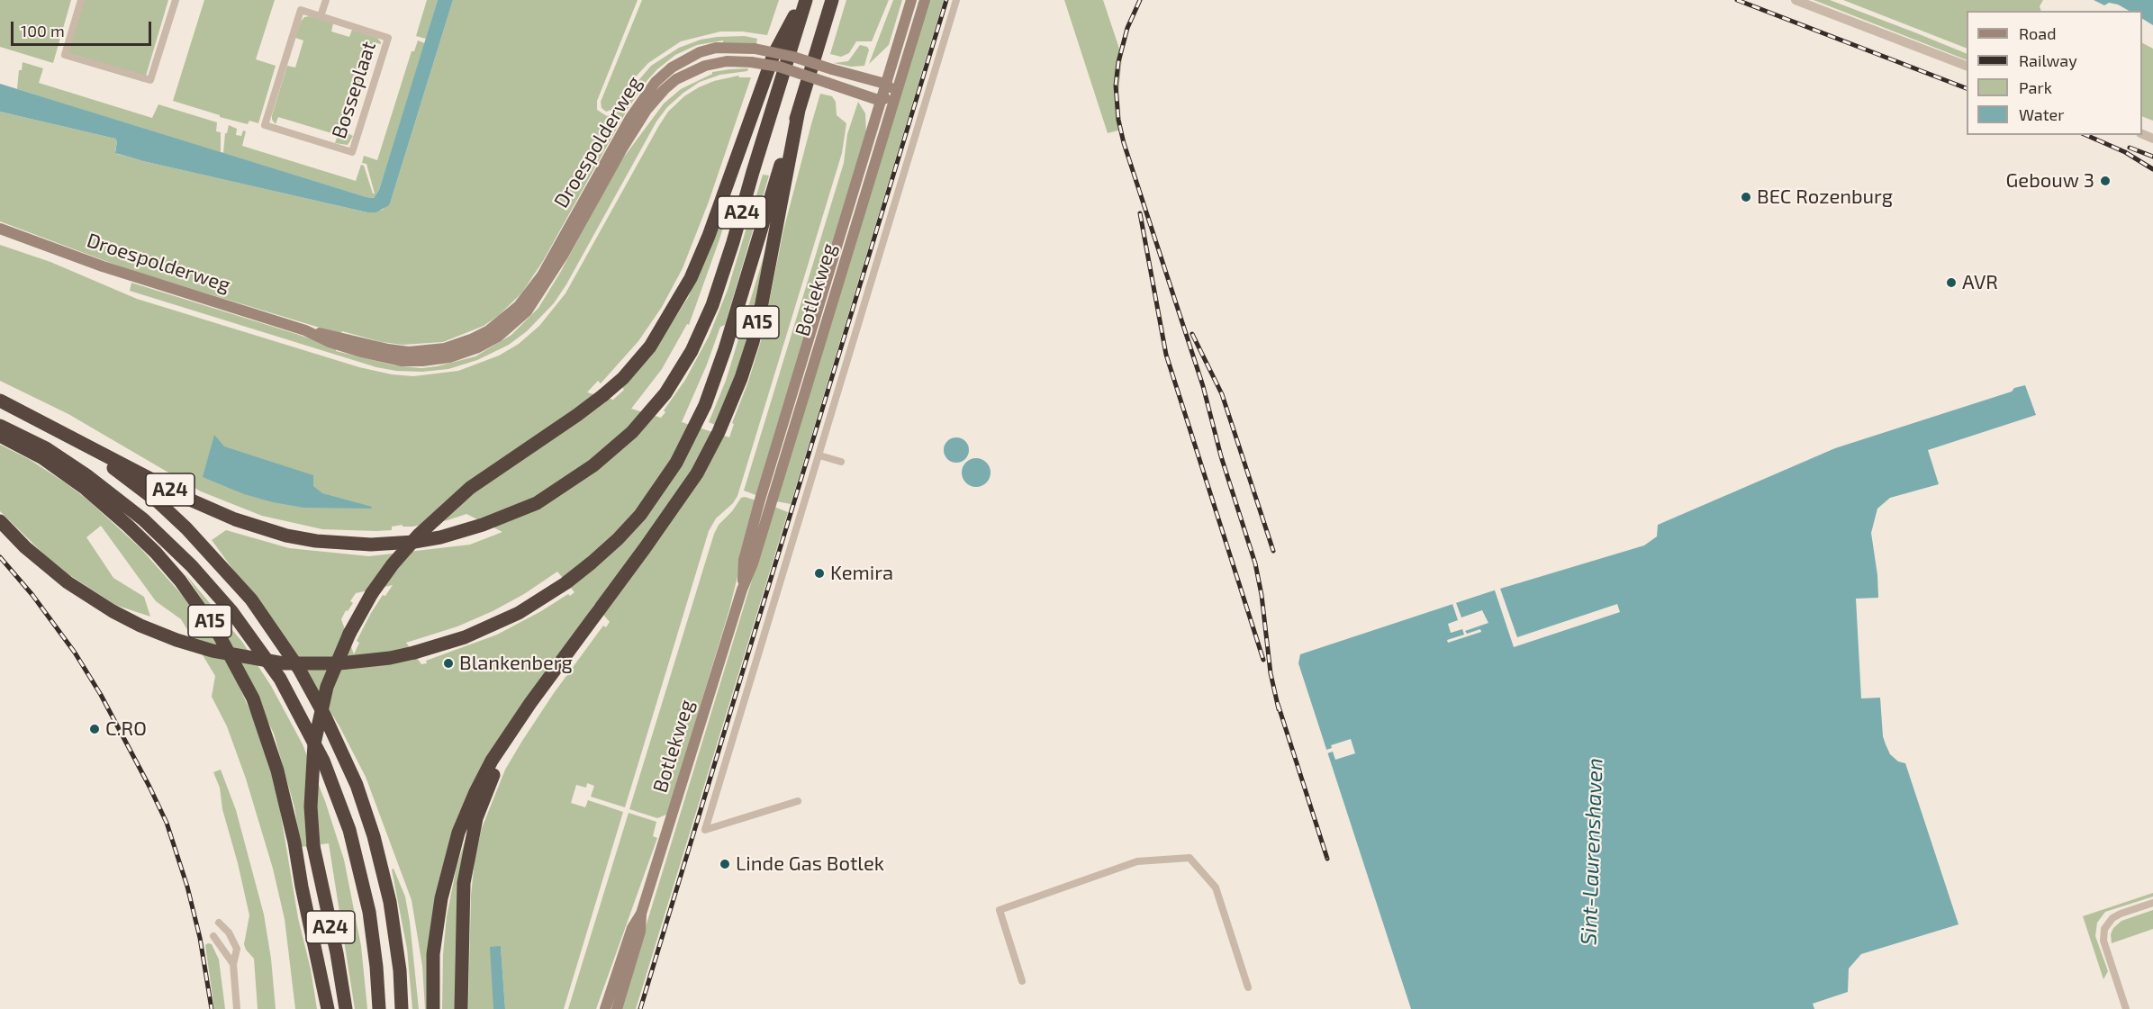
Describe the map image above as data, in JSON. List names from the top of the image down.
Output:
{
  "streets": {
    "highway": ["A24", "A15"],
    "main road": ["Droespolderweg", "Botlekweg"],
    "street": ["Bosseplaat"]
  },
  "crossings": [
    ["Droespolderweg", "Botlekweg"],
    ["A24", "A15"]
  ],
  "water": ["Sint-Laurenshaven"],
  "places": [
    "Gebouw 3",
    "BEC Rozenburg",
    "AVR",
    "Kemira",
    "Blankenberg",
    "C.RO",
    "Linde Gas Botlek"
  ],
  "legend": [
    "Road",
    "Railway",
    "Park",
    "Water"
  ],
  "scale_bar": "100 m"
}
